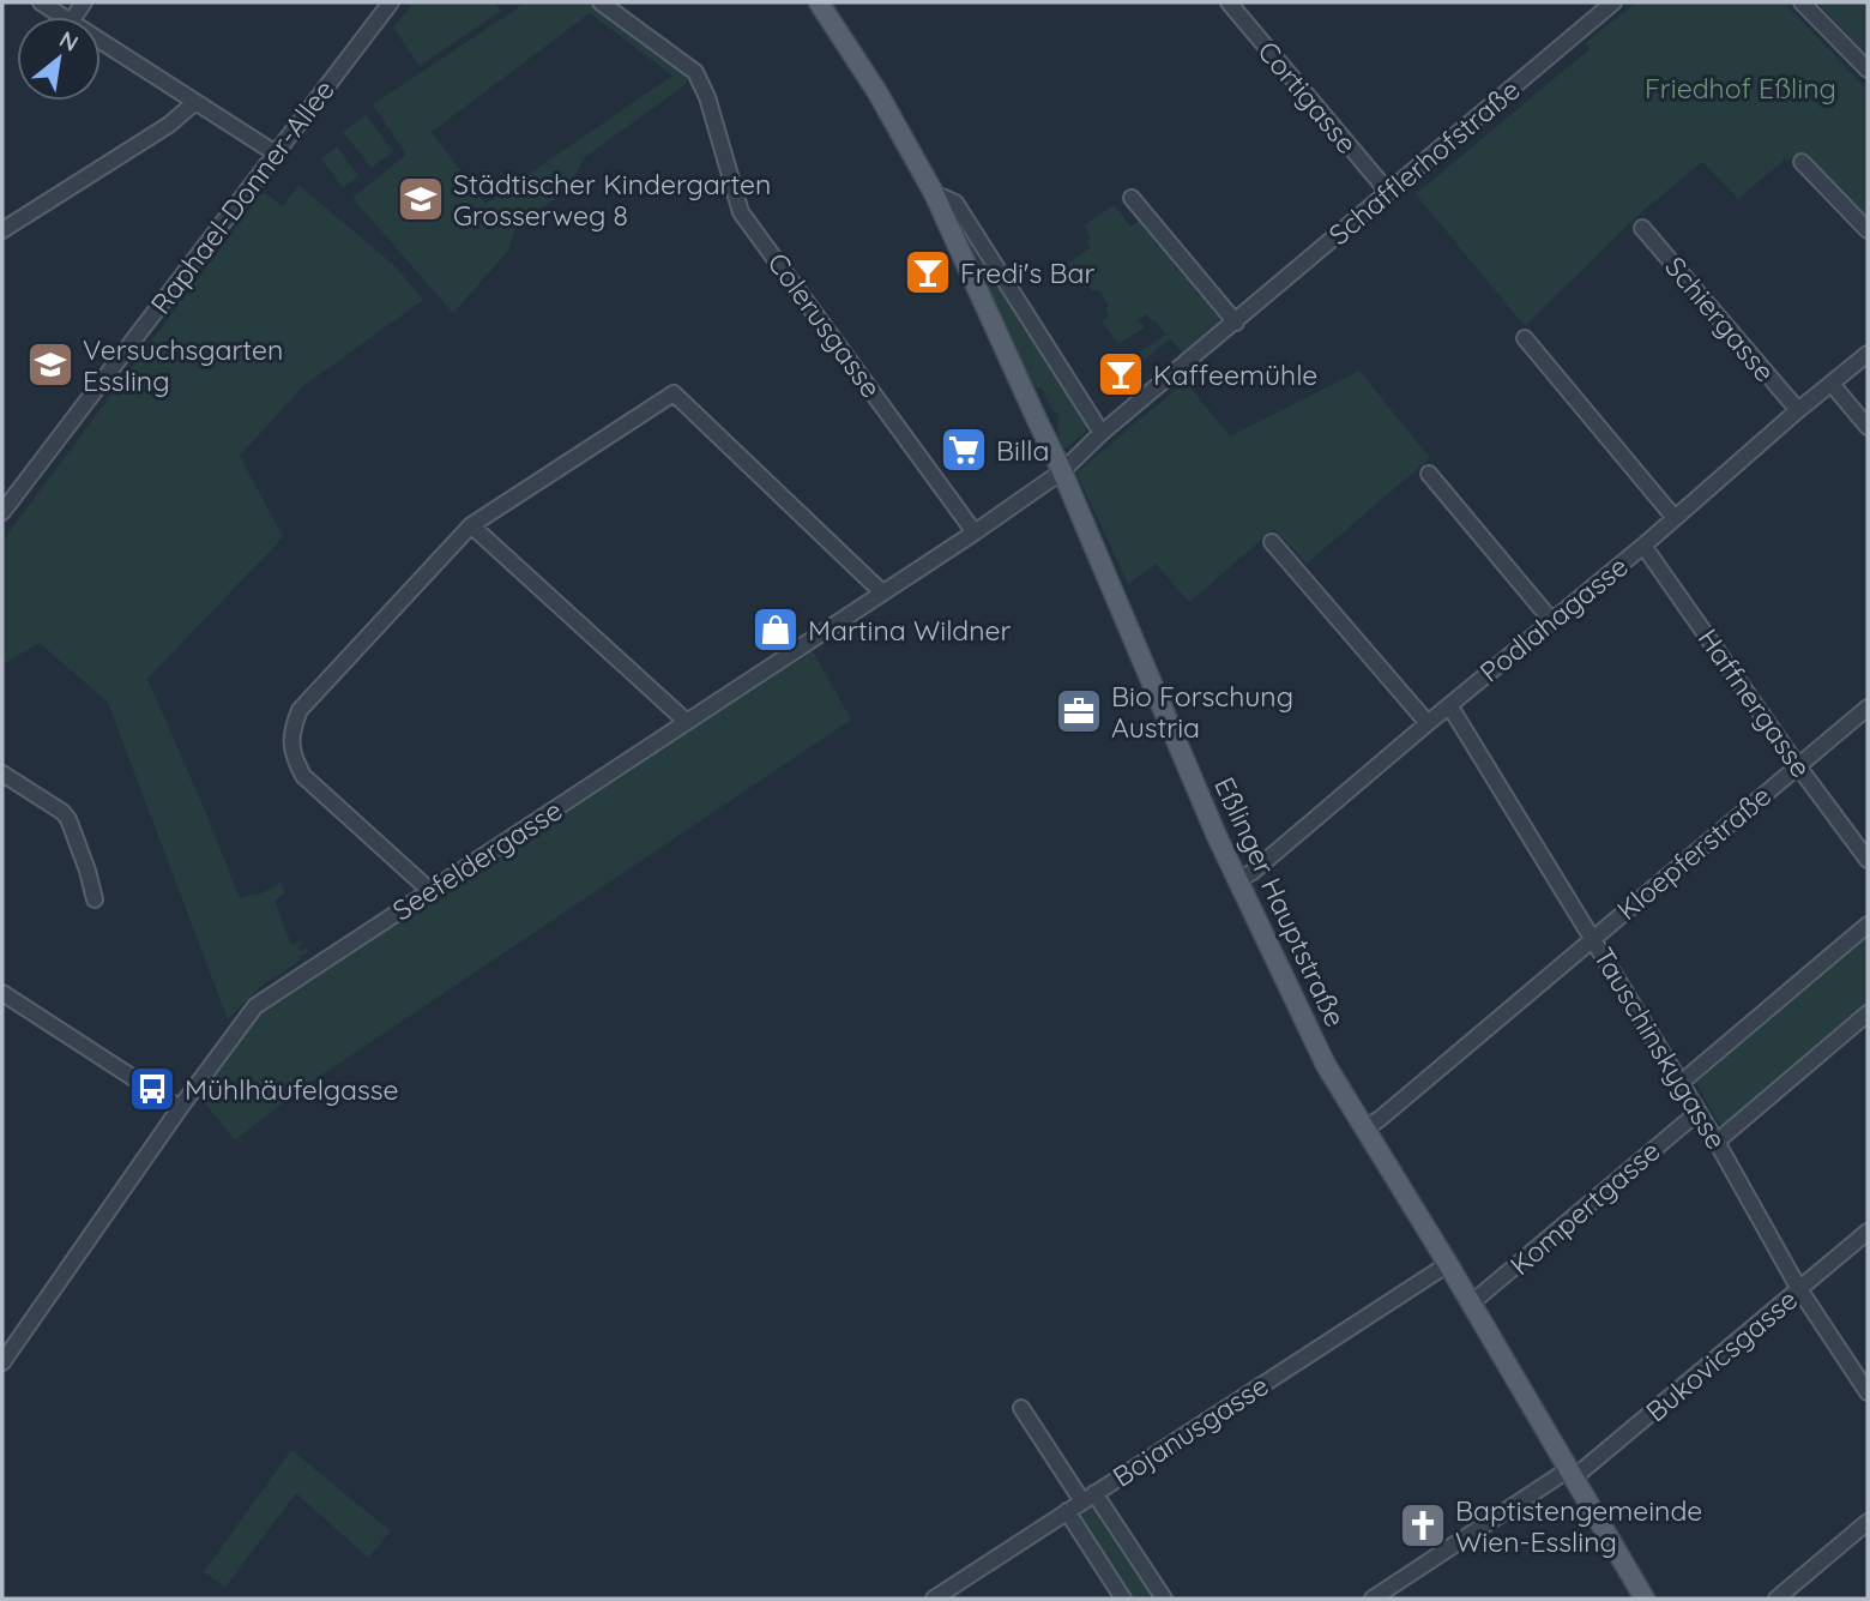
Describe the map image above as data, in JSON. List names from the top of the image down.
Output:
{
  "streets": {
    "main road": ["Eßlinger Hauptstraße"],
    "street": [
      "Cortigasse",
      "Schafflerhofstraße",
      "Raphael-Donner-Allee",
      "Schiergasse",
      "Colerusgasse",
      "Podlahagasse",
      "Haffnergasse",
      "Kloepferstraße",
      "Seefeldergasse",
      "Tauschinskygasse",
      "Kompertgasse",
      "Bukovicsgasse",
      "Bojanusgasse"
    ]
  },
  "crossings": [
    ["Cortigasse", "Schafflerhofstraße"],
    ["Schafflerhofstraße", "Seefeldergasse"],
    ["Schafflerhofstraße", "Eßlinger Hauptstraße"],
    ["Schiergasse", "Podlahagasse"],
    ["Colerusgasse", "Seefeldergasse"],
    ["Podlahagasse", "Haffnergasse"],
    ["Podlahagasse", "Eßlinger Hauptstraße"],
    ["Podlahagasse", "Tauschinskygasse"],
    ["Haffnergasse", "Kloepferstraße"],
    ["Kloepferstraße", "Eßlinger Hauptstraße"],
    ["Kloepferstraße", "Tauschinskygasse"],
    ["Seefeldergasse", "Eßlinger Hauptstraße"],
    ["Eßlinger Hauptstraße", "Kompertgasse"],
    ["Eßlinger Hauptstraße", "Bukovicsgasse"],
    ["Eßlinger Hauptstraße", "Bojanusgasse"],
    ["Tauschinskygasse", "Kompertgasse"],
    ["Tauschinskygasse", "Bukovicsgasse"]
  ],
  "parks": ["Friedhof Eßling"],
  "places": {
    "school or university": ["Städtischer Kindergarten Grosserweg 8", "Versuchsgarten Essling"],
    "bar": ["Fredi's Bar", "Kaffeemühle"],
    "supermarket": ["Billa"],
    "shop": ["Martina Wildner"],
    "office": ["Bio Forschung Austria"],
    "bus stop": ["Mühlhäufelgasse"],
    "church": ["Baptistengemeinde Wien-Essling"]
  },
  "north": "top right"
}
